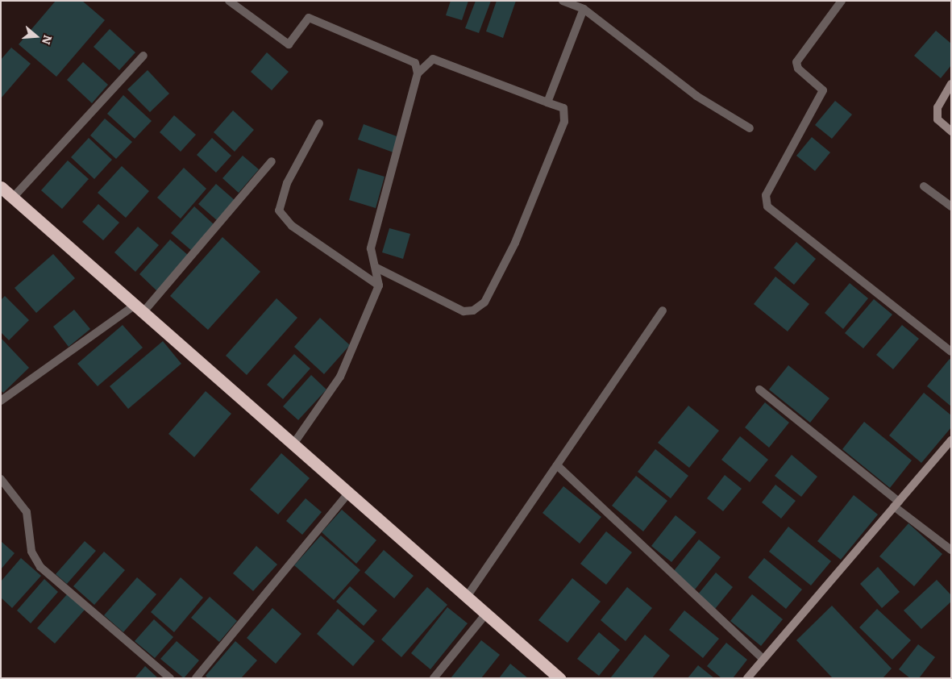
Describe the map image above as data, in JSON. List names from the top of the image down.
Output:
{
  "north": "right"
}
